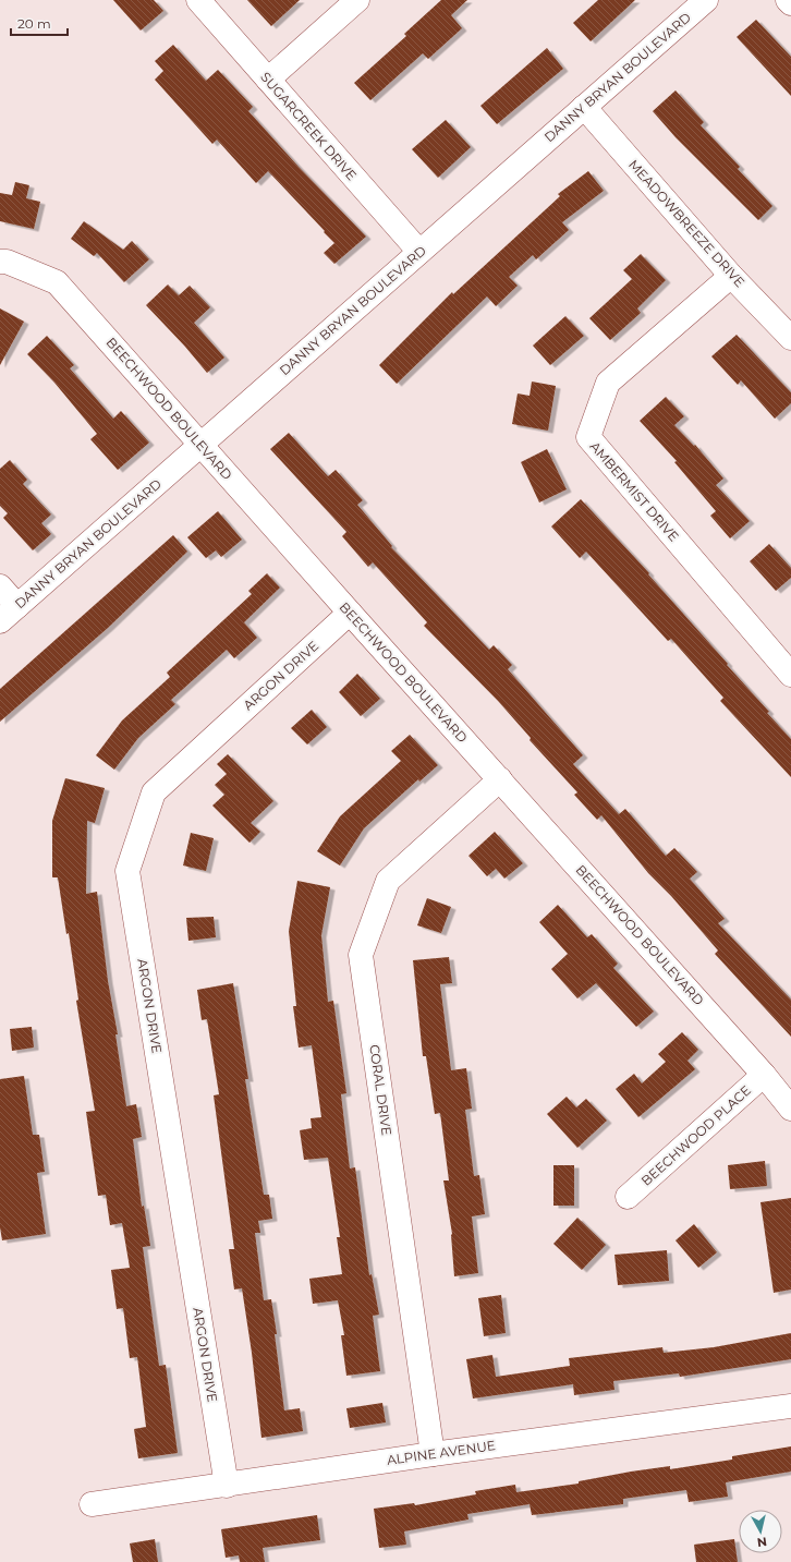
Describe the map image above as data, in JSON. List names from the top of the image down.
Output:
{
  "streets": {
    "street": [
      "DANNY BRYAN BOULEVARD",
      "SUGARCREEK DRIVE",
      "MEADOWBREEZE DRIVE",
      "BEECHWOOD BOULEVARD",
      "AMBERMIST DRIVE",
      "ARGON DRIVE",
      "CORAL DRIVE",
      "BEECHWOOD PLACE",
      "ALPINE AVENUE"
    ]
  },
  "crossings": [
    ["DANNY BRYAN BOULEVARD", "SUGARCREEK DRIVE"],
    ["DANNY BRYAN BOULEVARD", "MEADOWBREEZE DRIVE"],
    ["DANNY BRYAN BOULEVARD", "BEECHWOOD BOULEVARD"],
    ["MEADOWBREEZE DRIVE", "AMBERMIST DRIVE"],
    ["BEECHWOOD BOULEVARD", "ARGON DRIVE"],
    ["BEECHWOOD BOULEVARD", "CORAL DRIVE"],
    ["BEECHWOOD BOULEVARD", "BEECHWOOD PLACE"],
    ["ARGON DRIVE", "ALPINE AVENUE"],
    ["CORAL DRIVE", "ALPINE AVENUE"]
  ],
  "scale_bar": "20 m",
  "north": "bottom"
}
